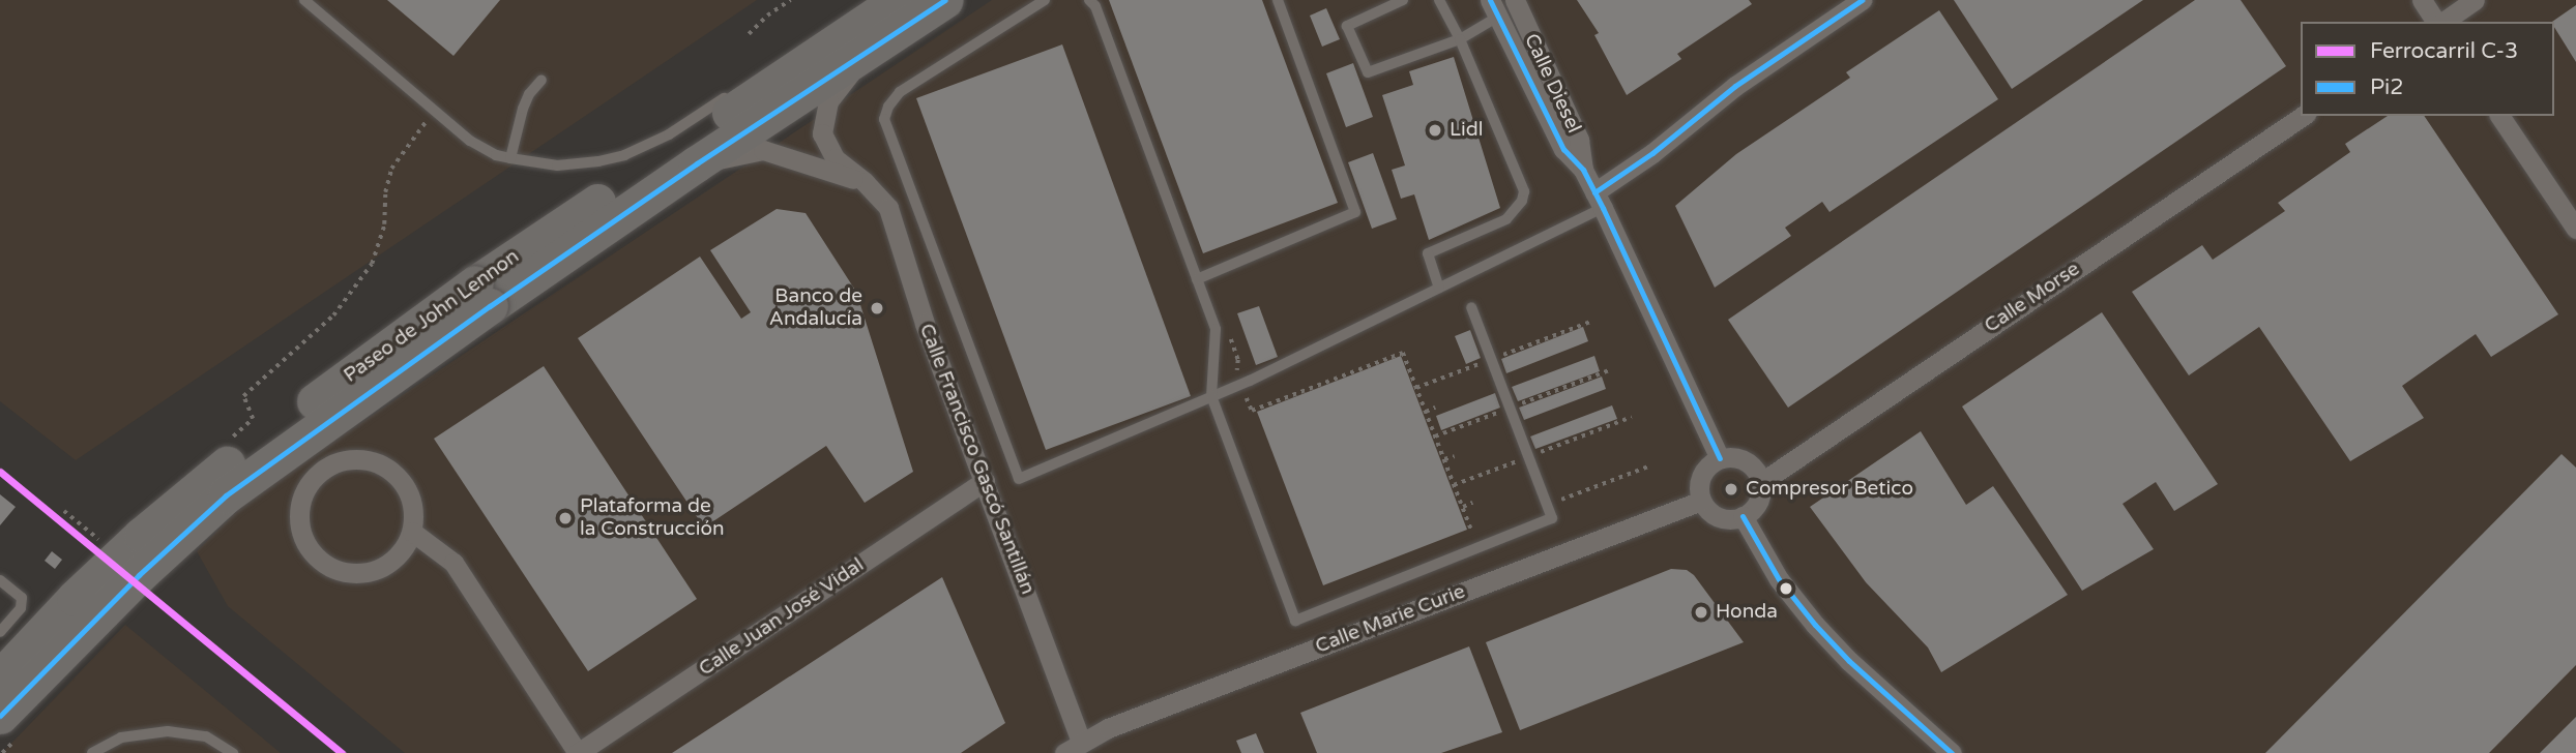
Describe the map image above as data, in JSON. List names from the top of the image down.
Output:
{
  "streets": {
    "highway": ["Paseo de John Lennon"],
    "street": [
      "Calle Diesel",
      "Calle Morse",
      "Calle Francisco Gascó Santillán",
      "Calle Juan José Vidal",
      "Calle Marie Curie"
    ]
  },
  "crossings": [
    ["Calle Diesel", "Calle Morse"],
    ["Calle Diesel", "Calle Marie Curie"],
    ["Calle Morse", "Calle Marie Curie"],
    ["Paseo de John Lennon", "Calle Francisco Gascó Santillán"],
    ["Calle Francisco Gascó Santillán", "Calle Juan José Vidal"],
    ["Calle Francisco Gascó Santillán", "Calle Marie Curie"]
  ],
  "places": [
    "Lidl",
    "Banco de Andalucía",
    "Compresor Betico",
    "Plataforma de la Construcción",
    "Honda"
  ],
  "lines": ["transit line Pi2", "rail line C-3"],
  "legend": ["Ferrocarril C-3", "Pi2"]
}
